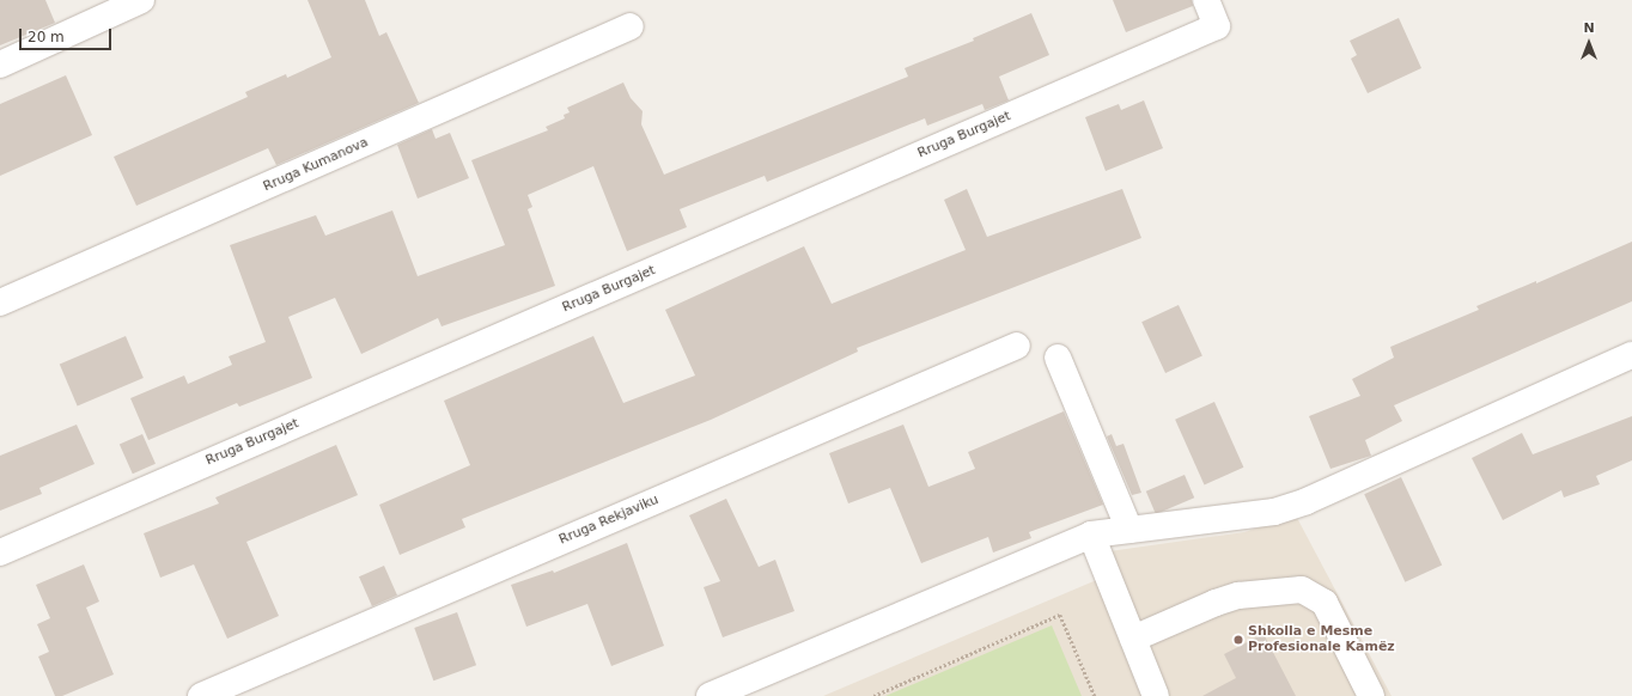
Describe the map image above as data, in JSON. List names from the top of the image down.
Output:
{
  "streets": {
    "street": ["Rruga Burgajet", "Rruga Kumanova", "Rruga Rekjaviku"]
  },
  "places": ["Shkolla e Mesme Profesionale Kamëz"],
  "scale_bar": "20 m",
  "north": "top"
}
